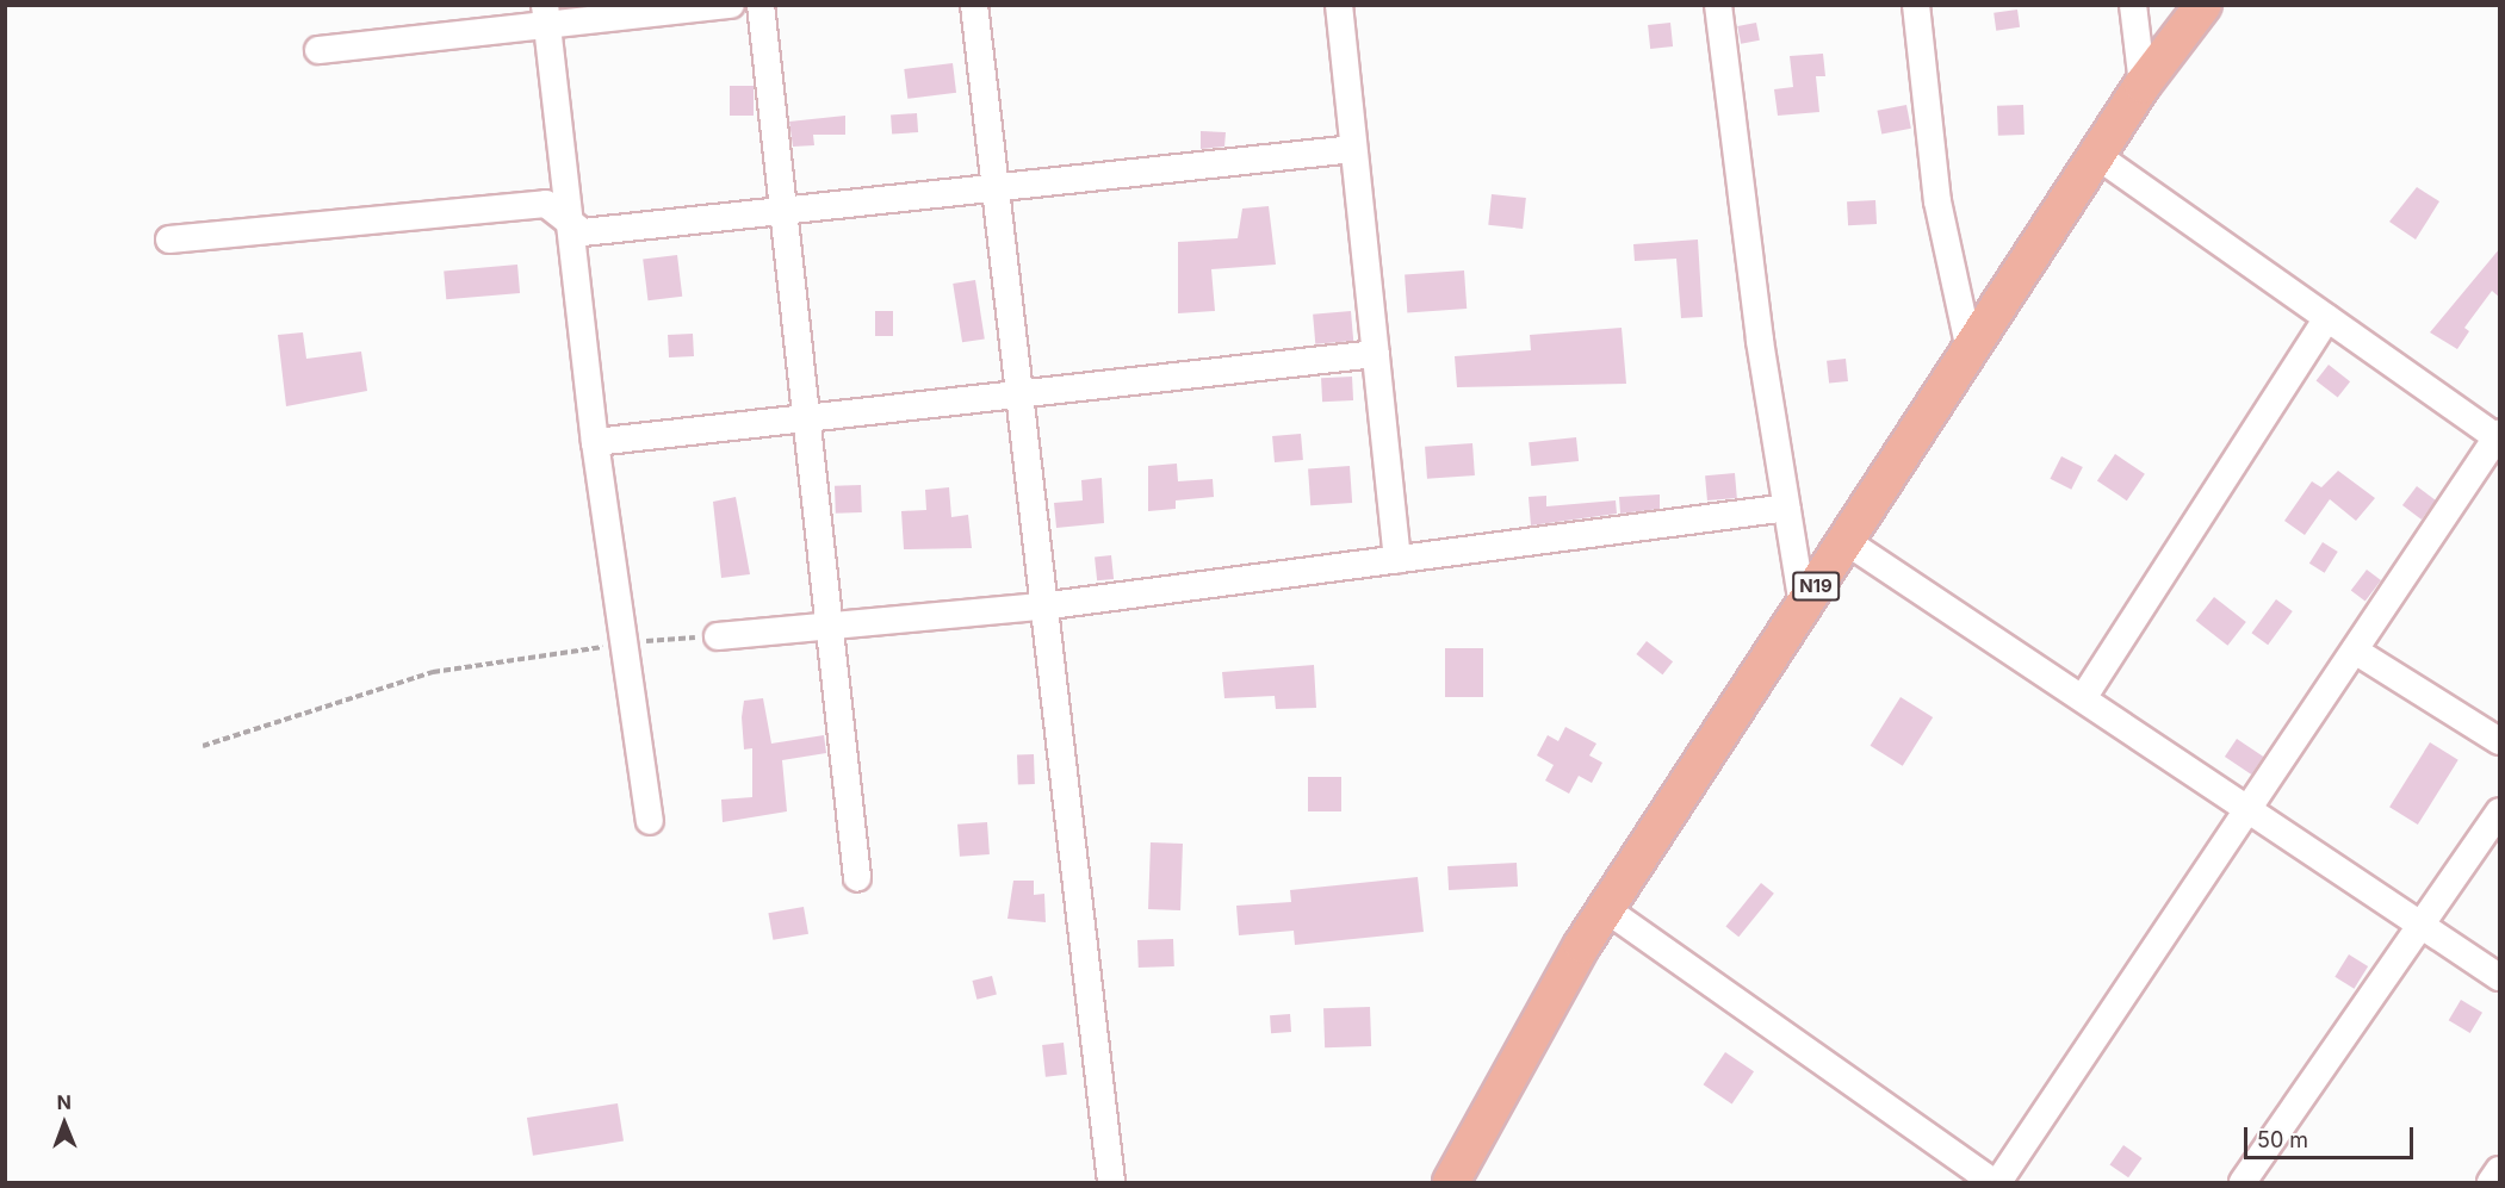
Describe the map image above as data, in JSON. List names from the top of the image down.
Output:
{
  "streets": {
    "main road": ["N19"]
  },
  "scale_bar": "50 m",
  "north": "top"
}
